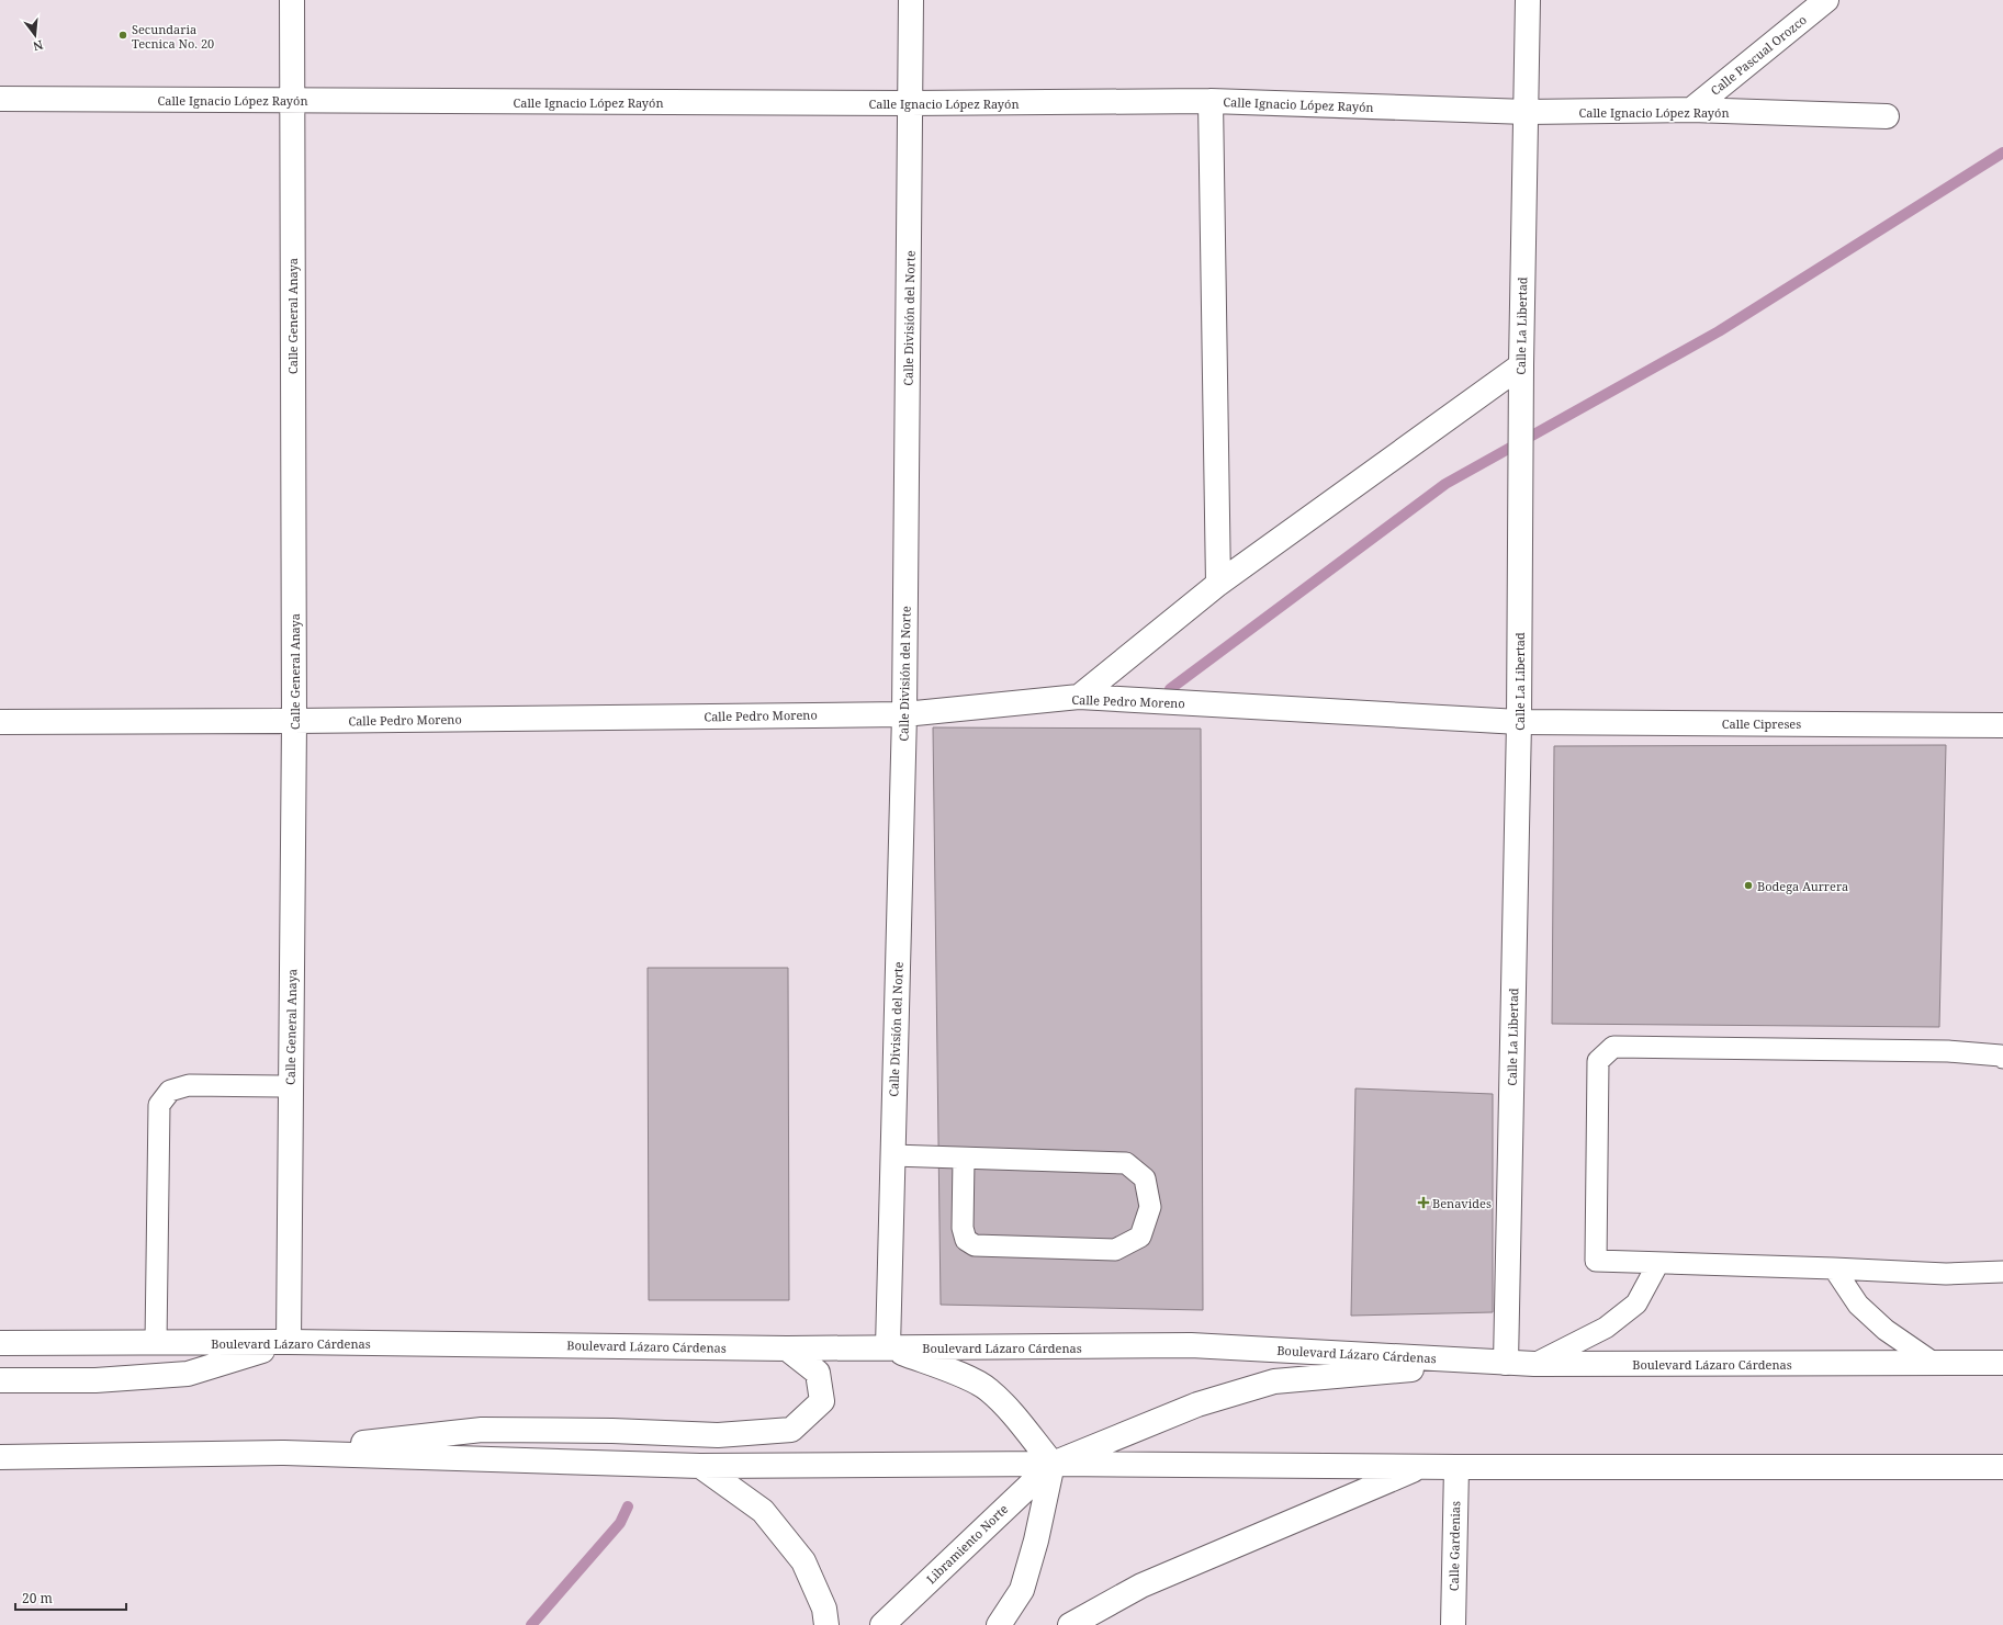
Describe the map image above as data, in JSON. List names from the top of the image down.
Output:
{
  "streets": {
    "street": [
      "Calle Pascual Orozco",
      "Calle Ignacio López Rayón",
      "Calle General Anaya",
      "Calle División del Norte",
      "Calle La Libertad",
      "Calle Pedro Moreno",
      "Calle Cipreses",
      "Boulevard Lázaro Cárdenas",
      "Libramiento Norte",
      "Calle Gardenias"
    ]
  },
  "crossings": [
    ["Calle Pascual Orozco", "Calle Ignacio López Rayón"],
    ["Calle Ignacio López Rayón", "Calle General Anaya"],
    ["Calle Ignacio López Rayón", "Calle División del Norte"],
    ["Calle Ignacio López Rayón", "Calle La Libertad"],
    ["Calle General Anaya", "Calle Pedro Moreno"],
    ["Calle General Anaya", "Boulevard Lázaro Cárdenas"],
    ["Calle División del Norte", "Calle Pedro Moreno"],
    ["Calle División del Norte", "Boulevard Lázaro Cárdenas"],
    ["Calle La Libertad", "Calle Pedro Moreno"],
    ["Calle La Libertad", "Calle Cipreses"],
    ["Calle La Libertad", "Boulevard Lázaro Cárdenas"],
    ["Calle Pedro Moreno", "Calle Cipreses"]
  ],
  "places": {
    "other": ["Secundaria Tecnica No. 20", "Bodega Aurrera"],
    "health": ["Benavides"]
  },
  "scale_bar": "20 m",
  "north": "bottom"
}
